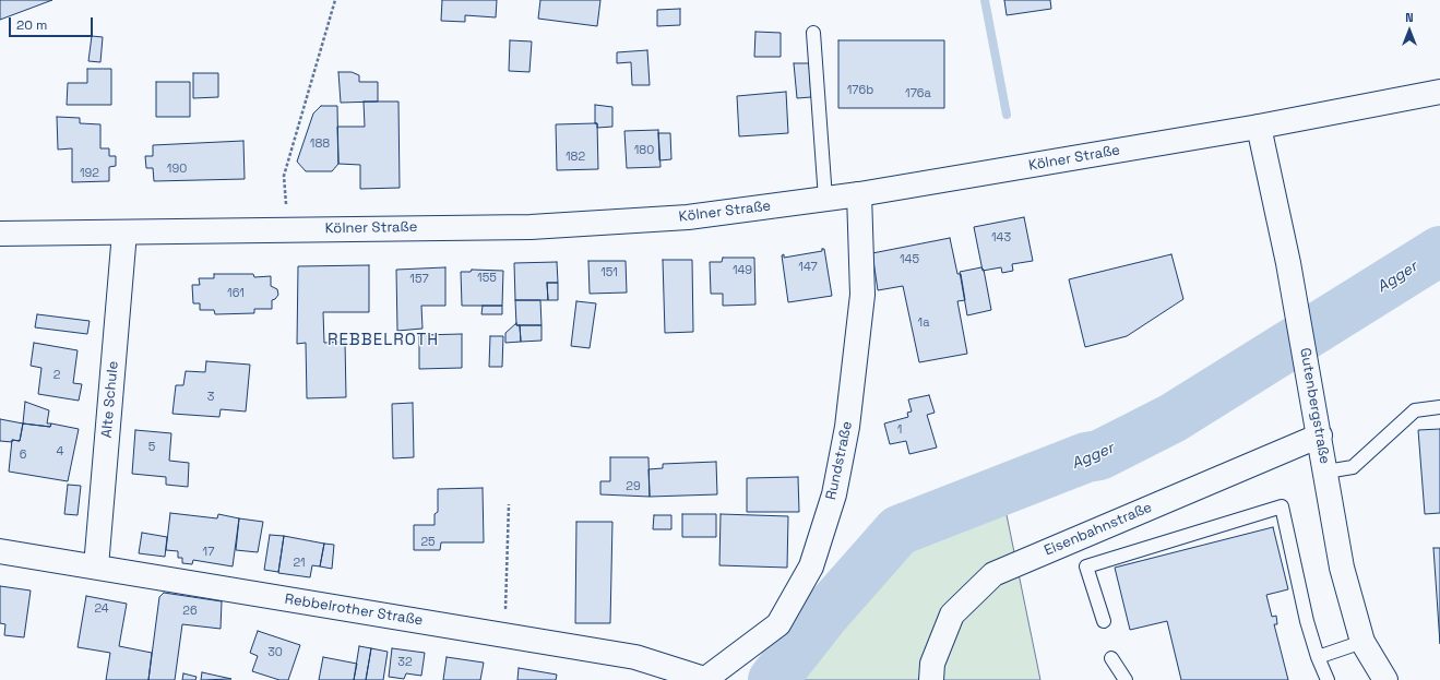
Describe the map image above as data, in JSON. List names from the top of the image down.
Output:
{
  "streets": {
    "street": [
      "Kölner Straße",
      "Alte Schule",
      "Gutenbergstraße",
      "Rundstraße",
      "Eisenbahnstraße",
      "Rebbelrother Straße"
    ]
  },
  "crossings": [
    ["Kölner Straße", "Alte Schule"],
    ["Kölner Straße", "Gutenbergstraße"],
    ["Kölner Straße", "Rundstraße"],
    ["Alte Schule", "Rebbelrother Straße"],
    ["Gutenbergstraße", "Eisenbahnstraße"],
    ["Rundstraße", "Rebbelrother Straße"]
  ],
  "districts": ["REBBELROTH"],
  "water": ["Agger"],
  "house_numbers": [
    "176b",
    "176a",
    "188",
    "180",
    "182",
    "190",
    "192",
    "143",
    "145",
    "147",
    "149",
    "151",
    "155",
    "157",
    "161",
    "1a",
    "2",
    "3",
    "1",
    "5",
    "4",
    "6",
    "29",
    "25",
    "17",
    "21",
    "24",
    "26",
    "30",
    "32"
  ],
  "scale_bar": "20 m",
  "north": "top"
}
